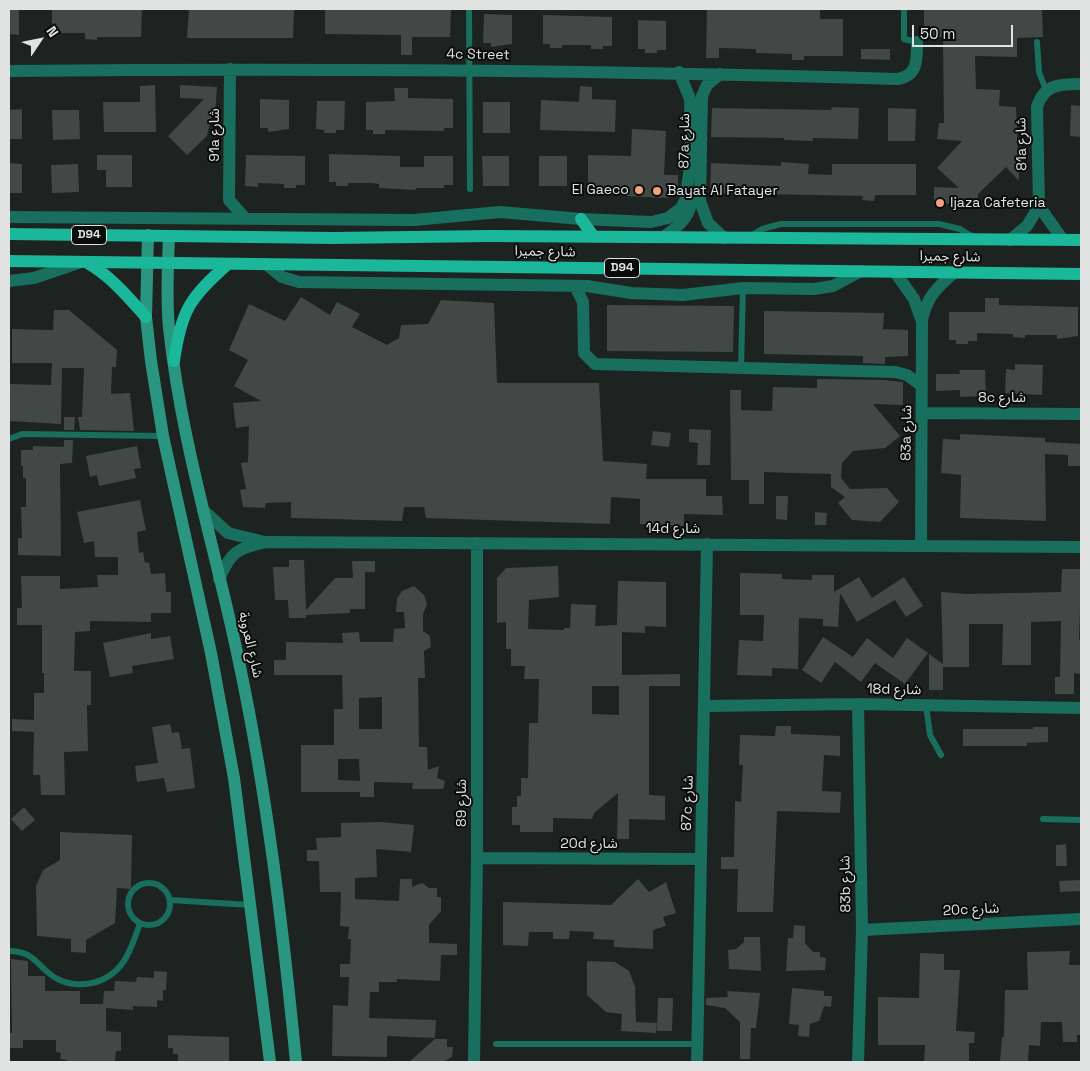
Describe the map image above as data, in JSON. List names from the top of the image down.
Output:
{
  "streets": {
    "main road": ["D94", "شارع جميرا", "شارع العروبة"],
    "street": [
      "4c Street",
      "91a شارع",
      "87a شارع",
      "81a شارع",
      "8c شارع",
      "83a شارع",
      "14d شارع",
      "18d شارع",
      "شارع 89",
      "87c شارع",
      "20d شارع",
      "83b شارع",
      "20c شارع"
    ]
  },
  "crossings": [
    ["4c Street", "91a شارع"],
    ["4c Street", "87a شارع"],
    ["87a شارع", "شارع جميرا"],
    ["شارع جميرا", "83a شارع"],
    ["شارع جميرا", "شارع العروبة"],
    ["8c شارع", "83a شارع"],
    ["83a شارع", "14d شارع"],
    ["14d شارع", "شارع العروبة"],
    ["14d شارع", "شارع 89"],
    ["14d شارع", "87c شارع"],
    ["18d شارع", "87c شارع"],
    ["18d شارع", "83b شارع"],
    ["شارع 89", "20d شارع"],
    ["87c شارع", "20d شارع"],
    ["83b شارع", "20c شارع"]
  ],
  "places": ["El Gaeco", "Bayat Al Fatayer", "Ijaza Cafeteria"],
  "scale_bar": "50 m",
  "north": "top right"
}
